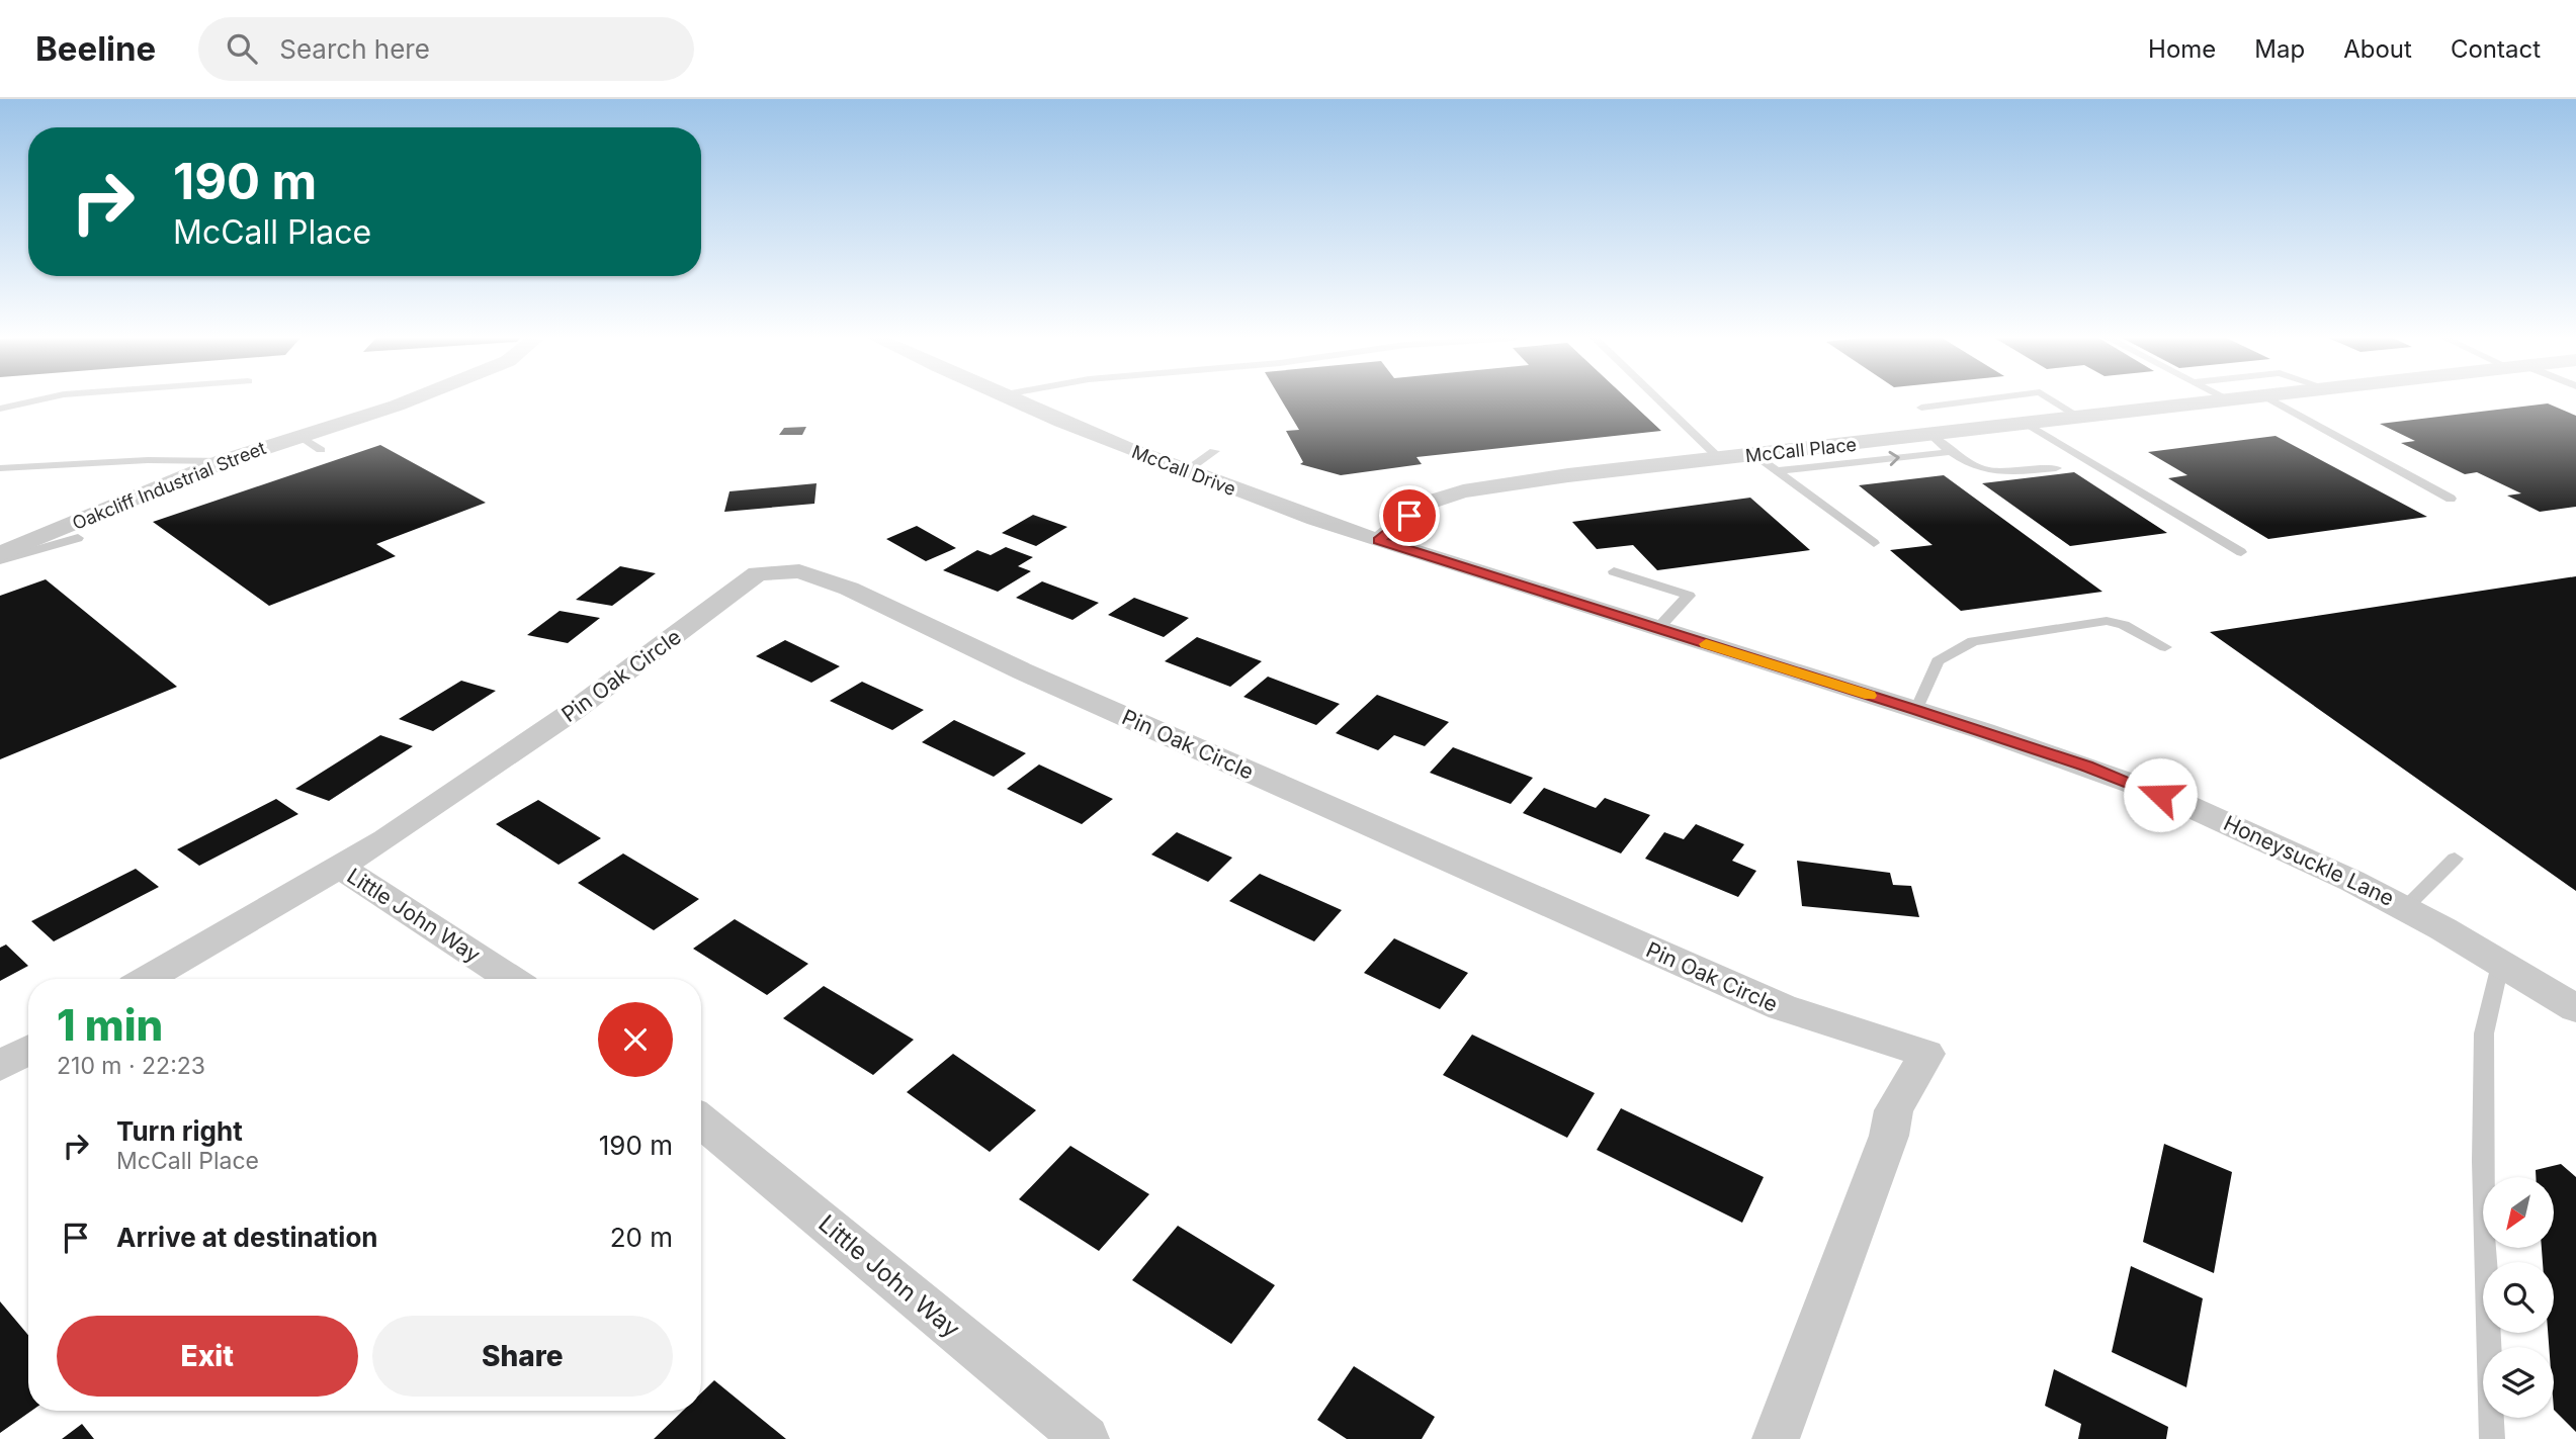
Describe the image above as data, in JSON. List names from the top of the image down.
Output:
{
  "streets": {
    "street": [
      "McCall Place",
      "McCall Drive",
      "Oakcliff Industrial Street",
      "Pin Oak Circle",
      "Honeysuckle Lane",
      "Little John Way"
    ]
  },
  "crossings": [
    ["McCall Place", "McCall Drive"],
    ["McCall Place", "Honeysuckle Lane"],
    ["McCall Drive", "Honeysuckle Lane"],
    ["Pin Oak Circle", "Little John Way"]
  ],
  "north": "bottom left",
  "page": {
    "header": "Beeline",
    "search": "Search here",
    "nav": [
      "Home",
      "Map",
      "About",
      "Contact"
    ],
    "turn": ["190 m", "McCall Place"],
    "heading": ["1 min", "210 m · 22:23"],
    "list": [
      {
        "name": "Turn right",
        "note": "McCall Place",
        "value": "190 m"
      },
      {
        "name": "Arrive at destination",
        "value": "20 m"
      }
    ],
    "buttons": ["Exit", "Share"]
  }
}
